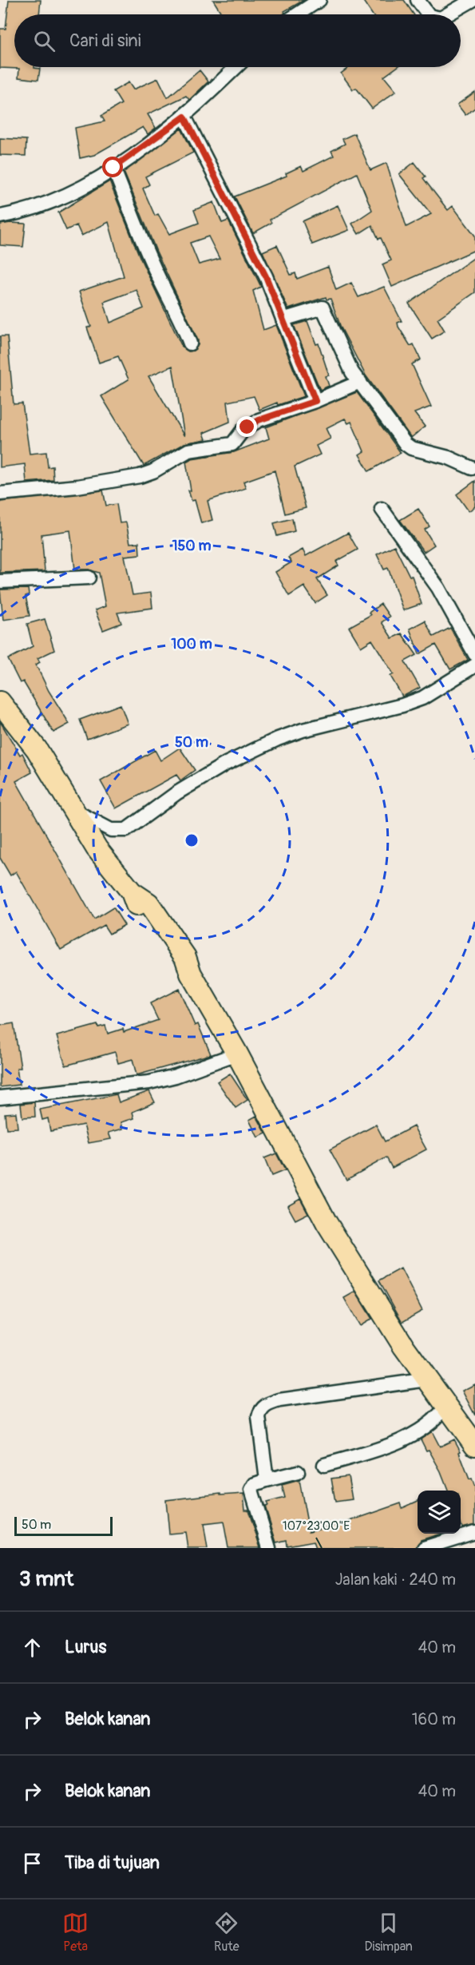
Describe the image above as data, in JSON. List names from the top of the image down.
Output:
{
  "scale_bar": "50 m",
  "page": {
    "search": "Cari di sini",
    "scale": "50 m",
    "heading": ["3 mnt", "Jalan kaki · 240 m"],
    "list": [
      ["Lurus", "40 m"],
      ["Belok kanan", "160 m"],
      ["Belok kanan", "40 m"],
      "Tiba di tujuan"
    ],
    "nav": ["Peta", "Rute", "Disimpan"]
  },
  "coordinates": ["107°23'00\"E"],
  "rings": ["150 m", "100 m", "50 m"]
}
